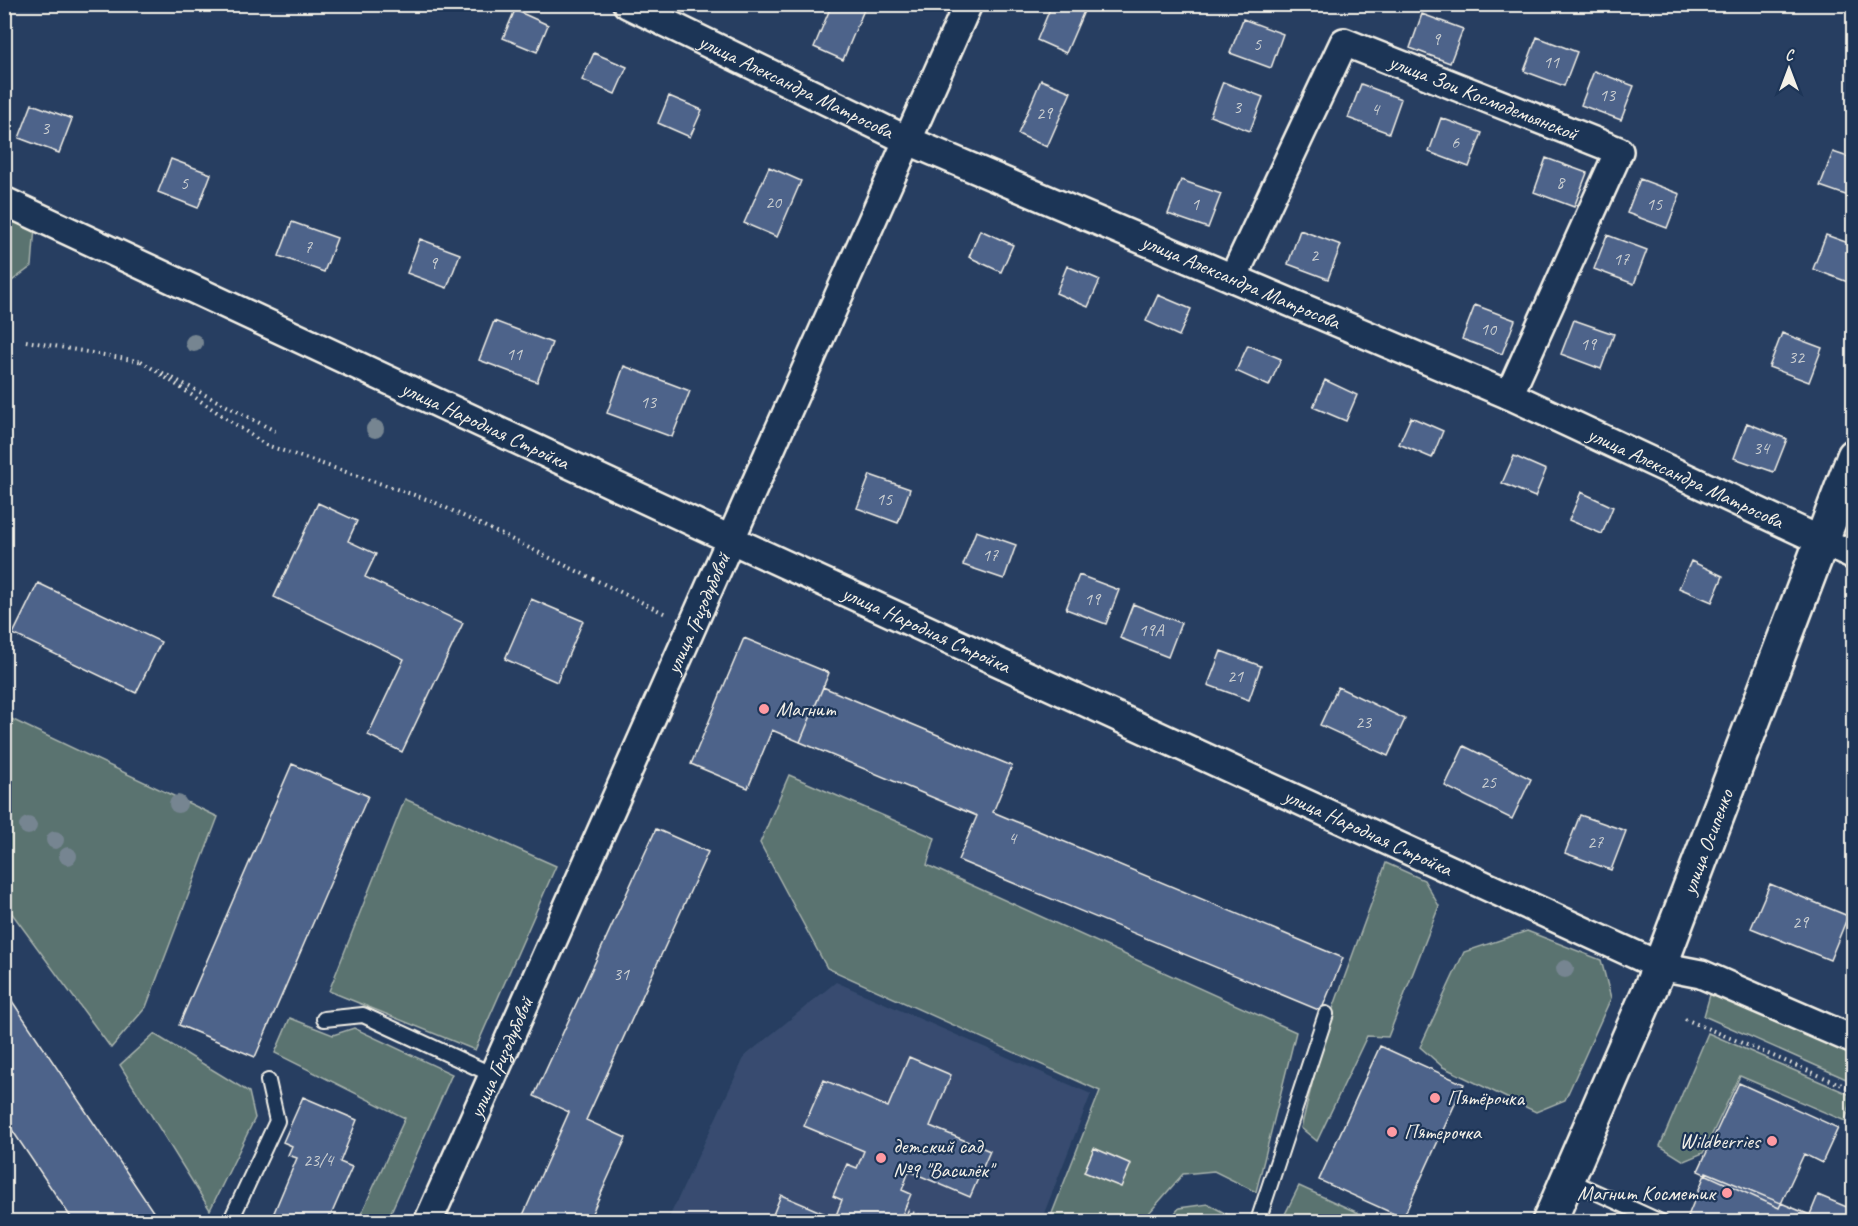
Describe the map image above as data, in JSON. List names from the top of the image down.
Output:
{
  "streets": {
    "street": [
      "улица Александра Матросова",
      "улица Зои Космодемьянской",
      "улица Народная Стройка",
      "улица Гризодубовой",
      "улица Осипенко"
    ]
  },
  "crossings": [
    ["улица Александра Матросова", "улица Зои Космодемьянской"],
    ["улица Александра Матросова", "улица Гризодубовой"],
    ["улица Александра Матросова", "улица Осипенко"],
    ["улица Народная Стройка", "улица Гризодубовой"],
    ["улица Народная Стройка", "улица Осипенко"]
  ],
  "places": [
    "Магнит",
    "Пятёрочка",
    "Пятерочка",
    "Wildberries",
    "детский сад №9 \"Василёк\"",
    "Магнит Косметик"
  ],
  "house_numbers": [
    "9",
    "5",
    "11",
    "13",
    "3",
    "4",
    "29",
    "3",
    "6",
    "8",
    "5",
    "20",
    "1",
    "15",
    "7",
    "2",
    "17",
    "9",
    "10",
    "19",
    "11",
    "32",
    "13",
    "34",
    "15",
    "17",
    "19",
    "19А",
    "21",
    "23",
    "25",
    "4",
    "27",
    "29",
    "31",
    "23/4"
  ],
  "north": "top"
}
